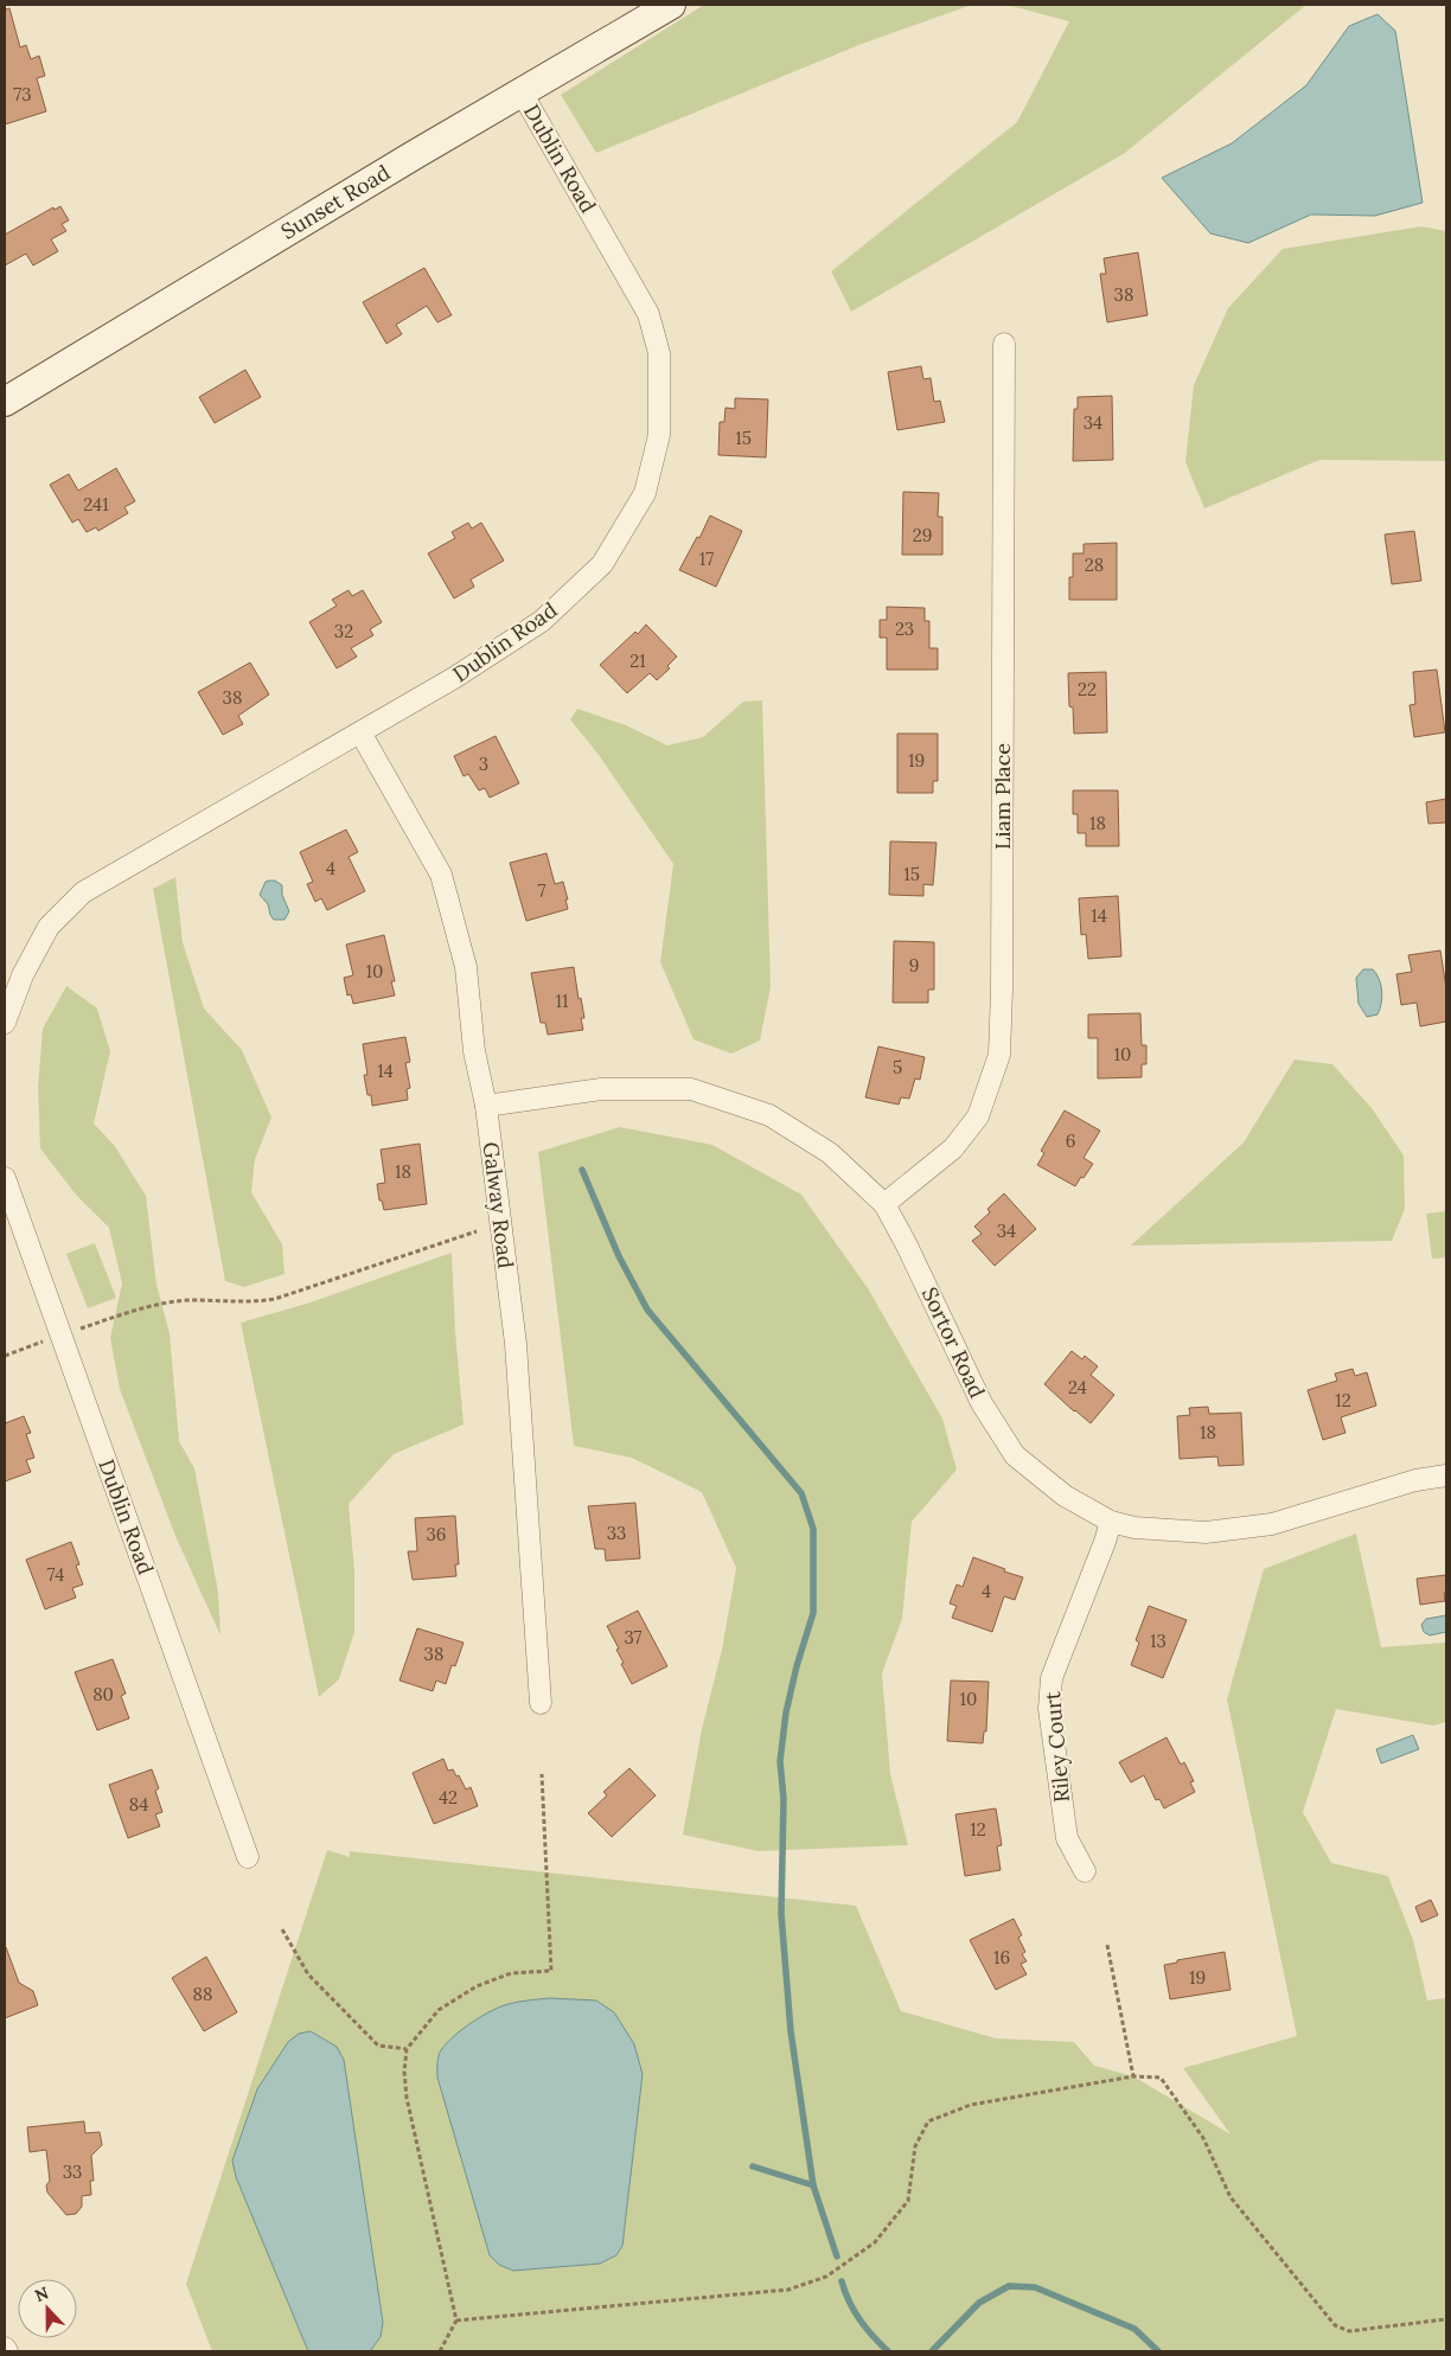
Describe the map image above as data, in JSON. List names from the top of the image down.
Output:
{
  "streets": {
    "street": [
      "Dublin Road",
      "Sunset Road",
      "Liam Place",
      "Galway Road",
      "Sortor Road",
      "Riley Court"
    ]
  },
  "crossings": [
    ["Dublin Road", "Sunset Road"],
    ["Dublin Road", "Galway Road"],
    ["Liam Place", "Sortor Road"],
    ["Galway Road", "Sortor Road"],
    ["Sortor Road", "Riley Court"]
  ],
  "house_numbers": [
    "73",
    "38",
    "34",
    "15",
    "241",
    "29",
    "17",
    "28",
    "23",
    "32",
    "21",
    "22",
    "38",
    "19",
    "3",
    "18",
    "4",
    "15",
    "7",
    "14",
    "9",
    "10",
    "11",
    "10",
    "5",
    "14",
    "6",
    "18",
    "34",
    "24",
    "12",
    "18",
    "33",
    "36",
    "74",
    "4",
    "37",
    "13",
    "38",
    "80",
    "10",
    "42",
    "84",
    "12",
    "16",
    "19",
    "88",
    "33"
  ],
  "north": "top"
}
